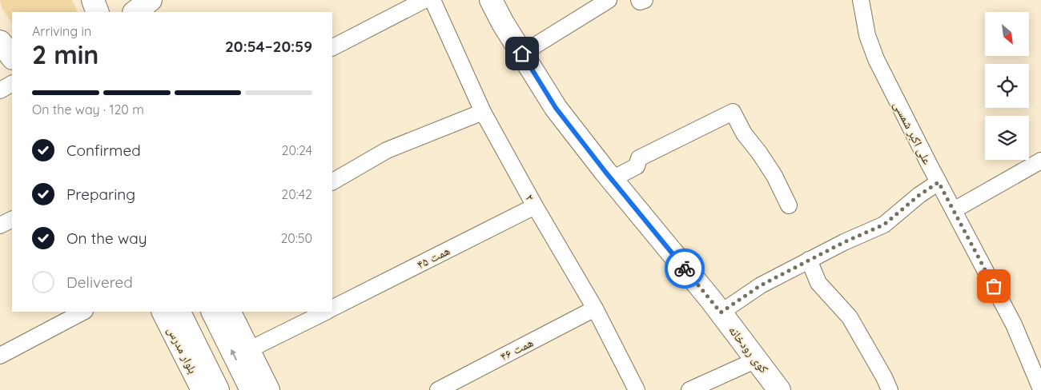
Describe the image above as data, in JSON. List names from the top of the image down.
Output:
{
  "streets": {
    "street": [
      "علی اکبر شمسی",
      "۲",
      "همت ۴۵",
      "همت ۴۶",
      "کوی رودخانه",
      "بلوار مدرس"
    ]
  },
  "crossings": [
    ["۲", "همت ۴۵"],
    ["۲", "همت ۴۶"]
  ],
  "north": "bottom right",
  "page": {
    "heading": ["2 min", "Arriving in", "20:54–20:59"],
    "bar": "On the way · 120 m",
    "list": [
      ["Confirmed", "20:24"],
      ["Preparing", "20:42"],
      ["On the way", "20:50"],
      "Delivered"
    ]
  }
}
